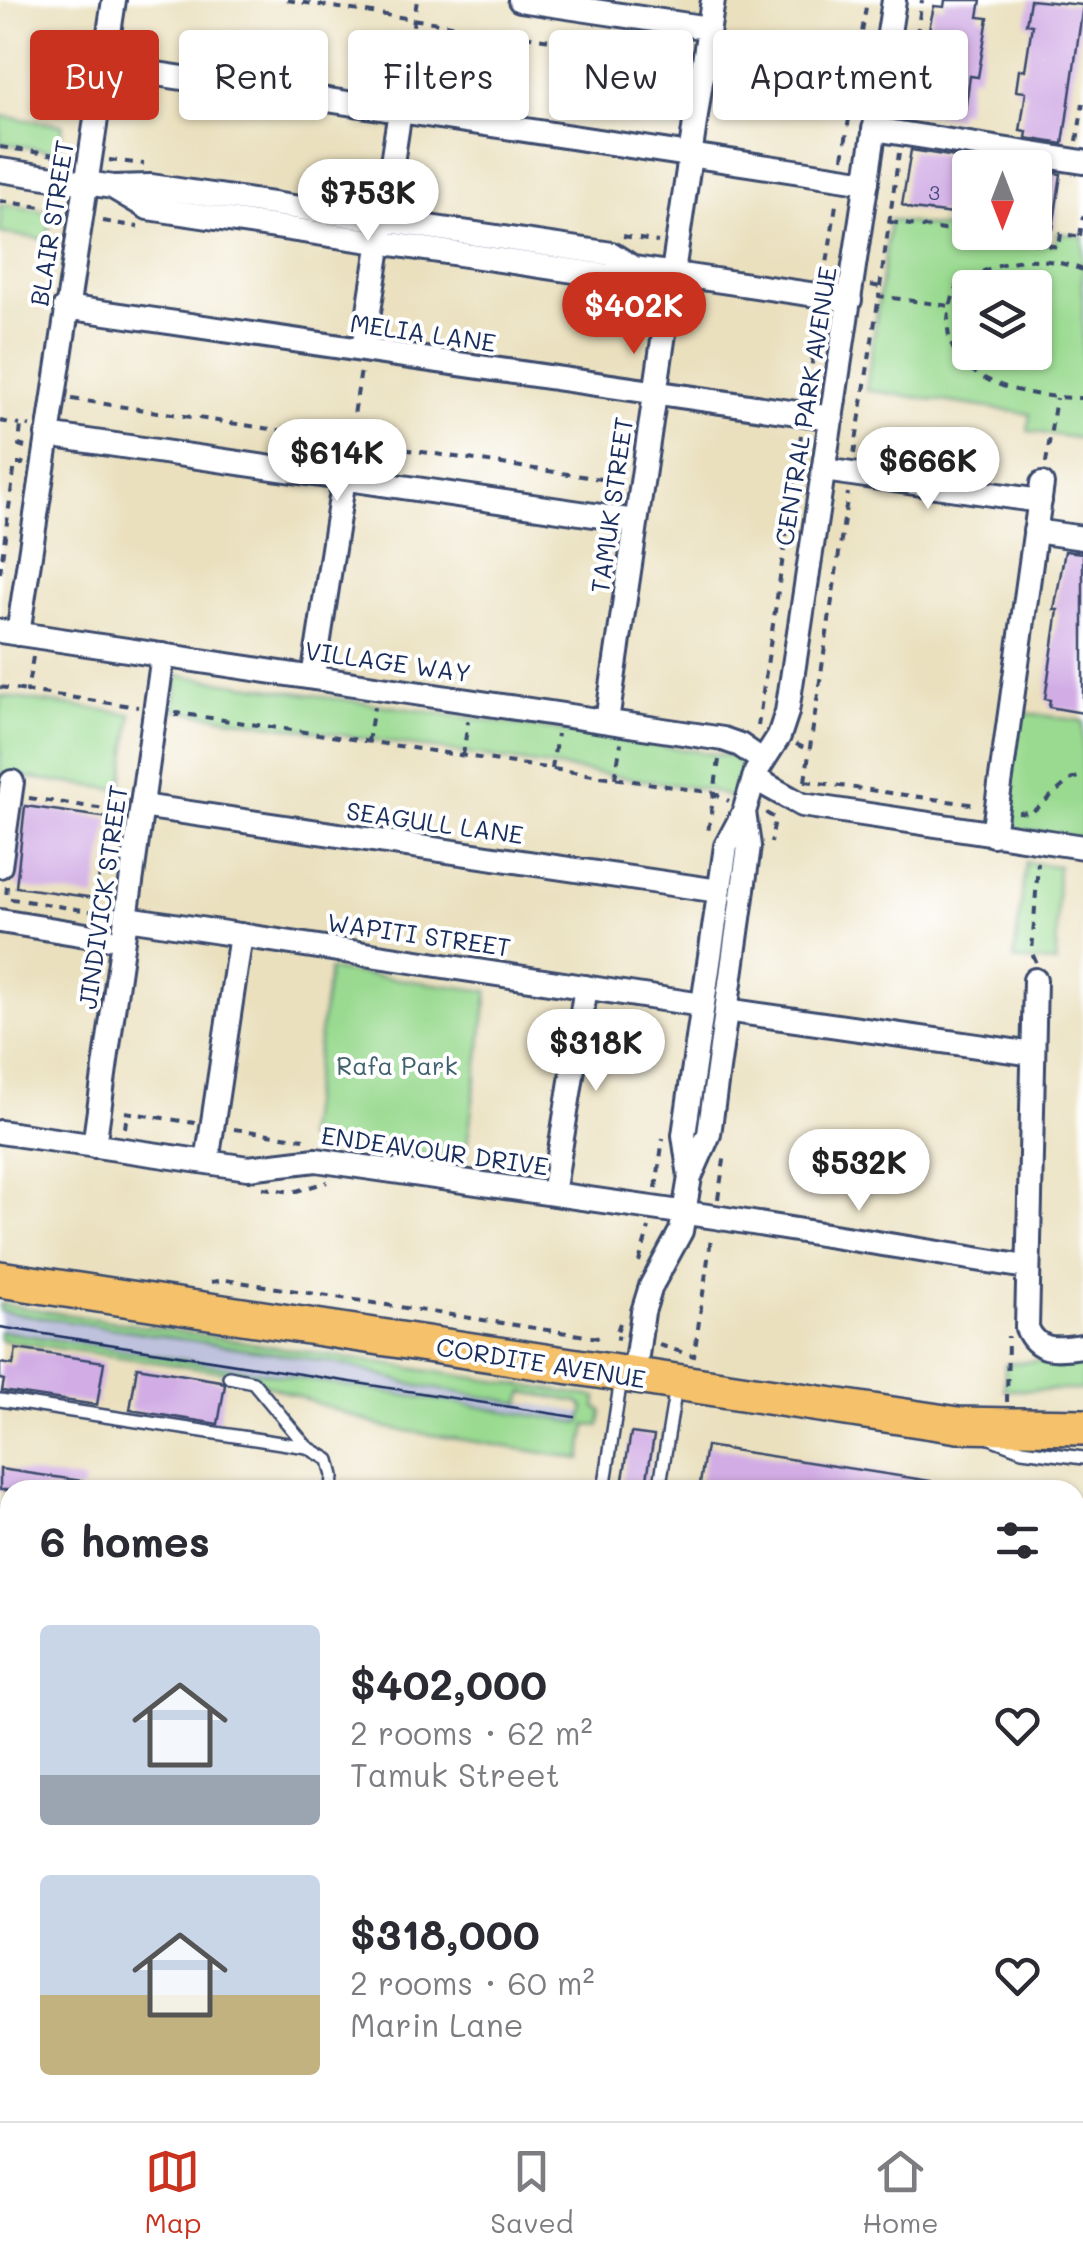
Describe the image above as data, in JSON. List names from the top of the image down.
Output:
{
  "streets": {
    "main road": ["CORDITE AVENUE"],
    "street": [
      "BLAIR STREET",
      "MELIA LANE",
      "CENTRAL PARK AVENUE",
      "TAMUK STREET",
      "VILLAGE WAY",
      "SEAGULL LANE",
      "JINDIVICK STREET",
      "WAPITI STREET",
      "ENDEAVOUR DRIVE"
    ]
  },
  "crossings": [
    ["BLAIR STREET", "MELIA LANE"],
    ["BLAIR STREET", "VILLAGE WAY"],
    ["MELIA LANE", "CENTRAL PARK AVENUE"],
    ["MELIA LANE", "TAMUK STREET"],
    ["CENTRAL PARK AVENUE", "VILLAGE WAY"],
    ["CENTRAL PARK AVENUE", "SEAGULL LANE"],
    ["CENTRAL PARK AVENUE", "WAPITI STREET"],
    ["CENTRAL PARK AVENUE", "ENDEAVOUR DRIVE"],
    ["CENTRAL PARK AVENUE", "CORDITE AVENUE"],
    ["TAMUK STREET", "VILLAGE WAY"],
    ["VILLAGE WAY", "JINDIVICK STREET"],
    ["SEAGULL LANE", "JINDIVICK STREET"],
    ["JINDIVICK STREET", "WAPITI STREET"],
    ["JINDIVICK STREET", "ENDEAVOUR DRIVE"]
  ],
  "parks": ["Rafa Park"],
  "house_numbers": ["3"],
  "north": "bottom",
  "page": {
    "chip": [
      "Buy",
      "Rent",
      "Filters",
      "New",
      "Apartment"
    ],
    "price": [
      "$753K",
      "$402K",
      "$614K",
      "$666K",
      "$318K",
      "$532K"
    ],
    "heading": "6 homes",
    "list": [
      {
        "name": "$402,000",
        "note": "2 rooms · 62 m² · Tamuk Street"
      },
      {
        "name": "$318,000",
        "note": "2 rooms · 60 m² · Marin Lane"
      }
    ],
    "tabs": ["Map", "Saved", "Home"]
  }
}
